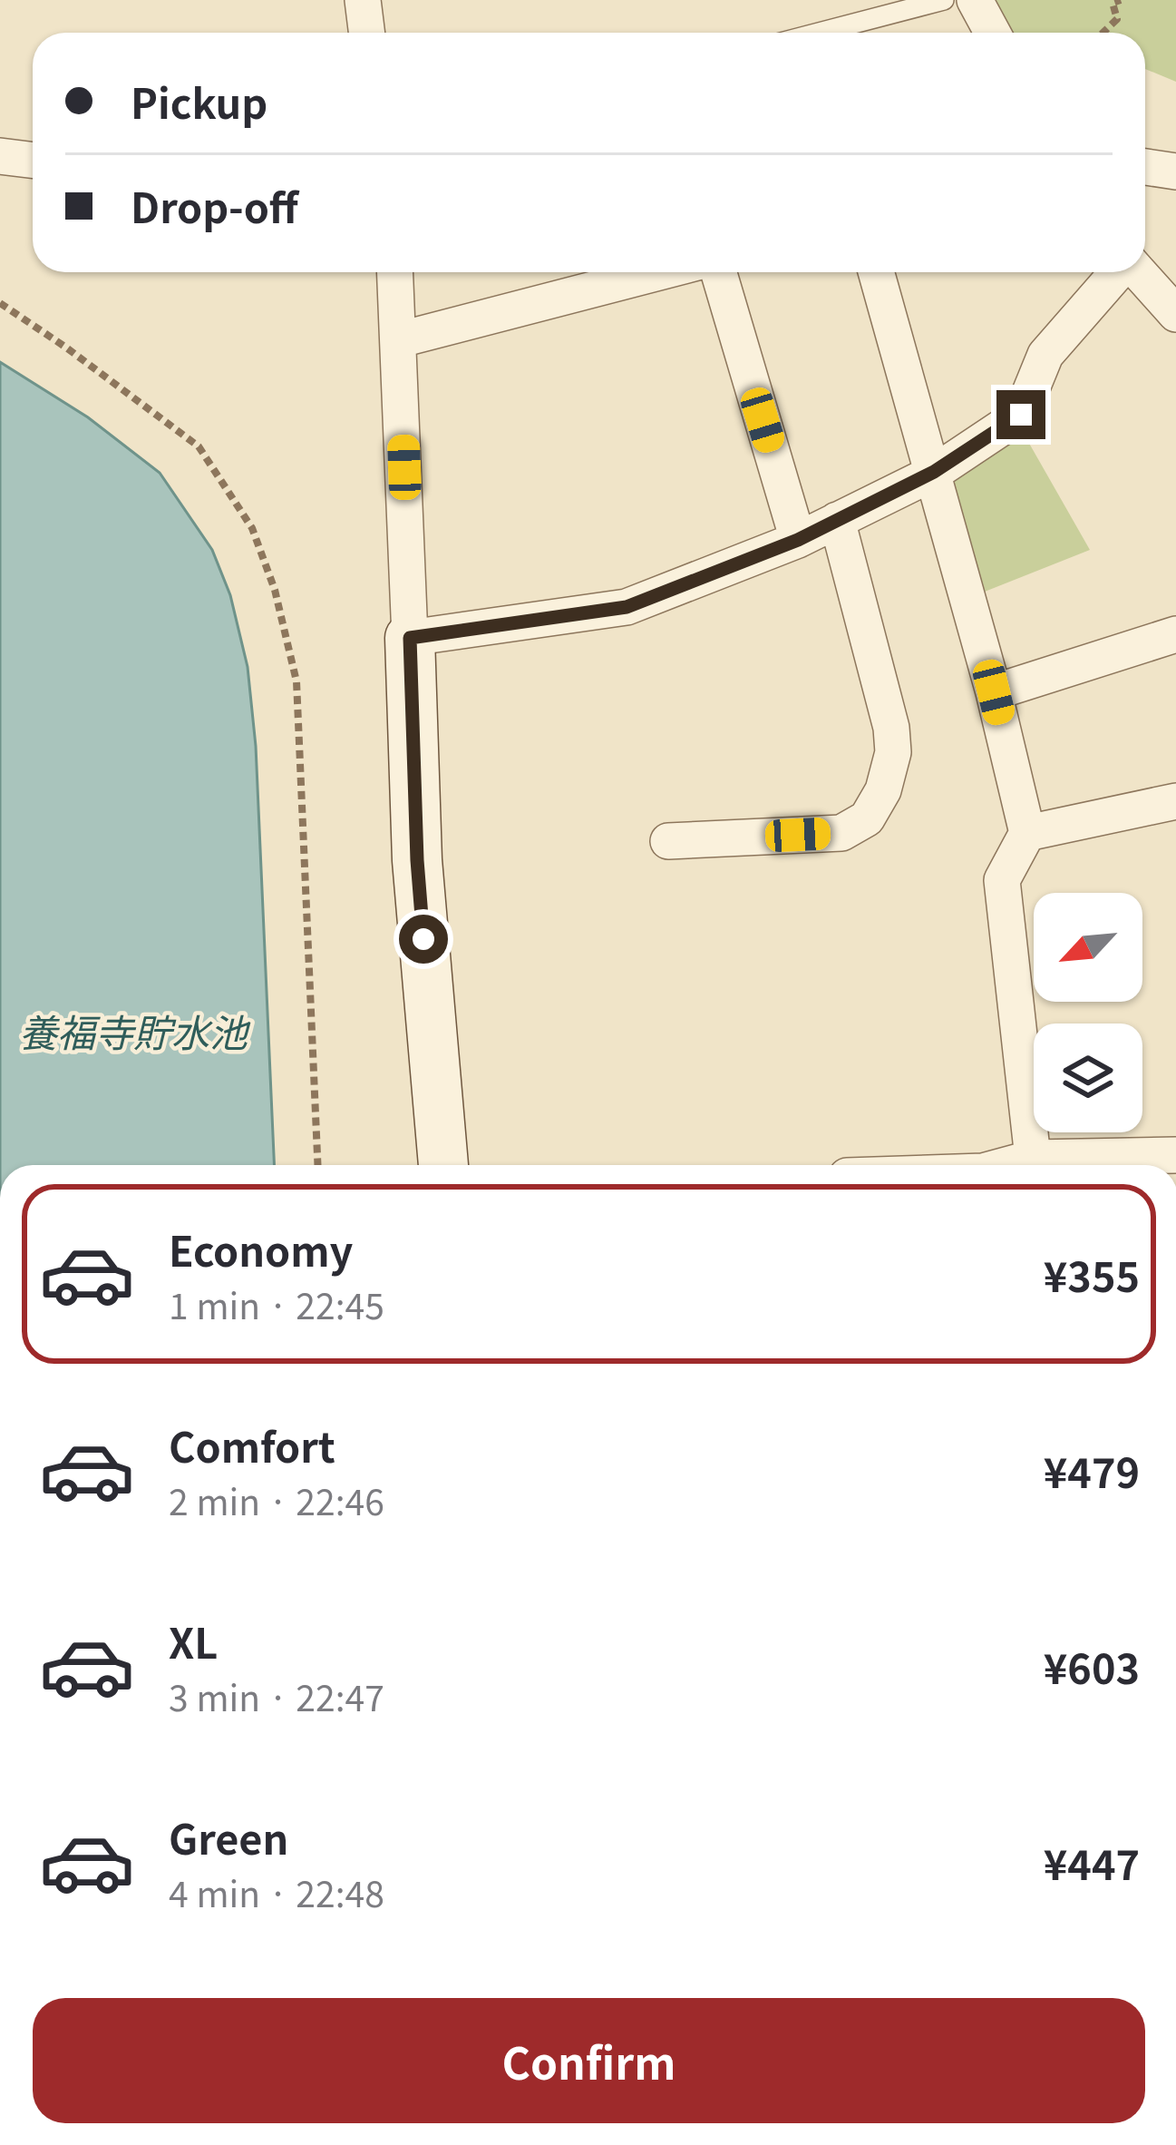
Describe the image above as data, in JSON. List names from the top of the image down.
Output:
{
  "water": ["養福寺貯水池"],
  "north": "bottom left",
  "page": {
    "banner": ["Pickup", "Drop-off"],
    "list": [
      {
        "name": "Economy",
        "note": "1 min · 22:45",
        "value": "¥355"
      },
      {
        "name": "Comfort",
        "note": "2 min · 22:46",
        "value": "¥479"
      },
      {
        "name": "XL",
        "note": "3 min · 22:47",
        "value": "¥603"
      },
      {
        "name": "Green",
        "note": "4 min · 22:48",
        "value": "¥447"
      }
    ],
    "buttons": "Confirm"
  }
}
